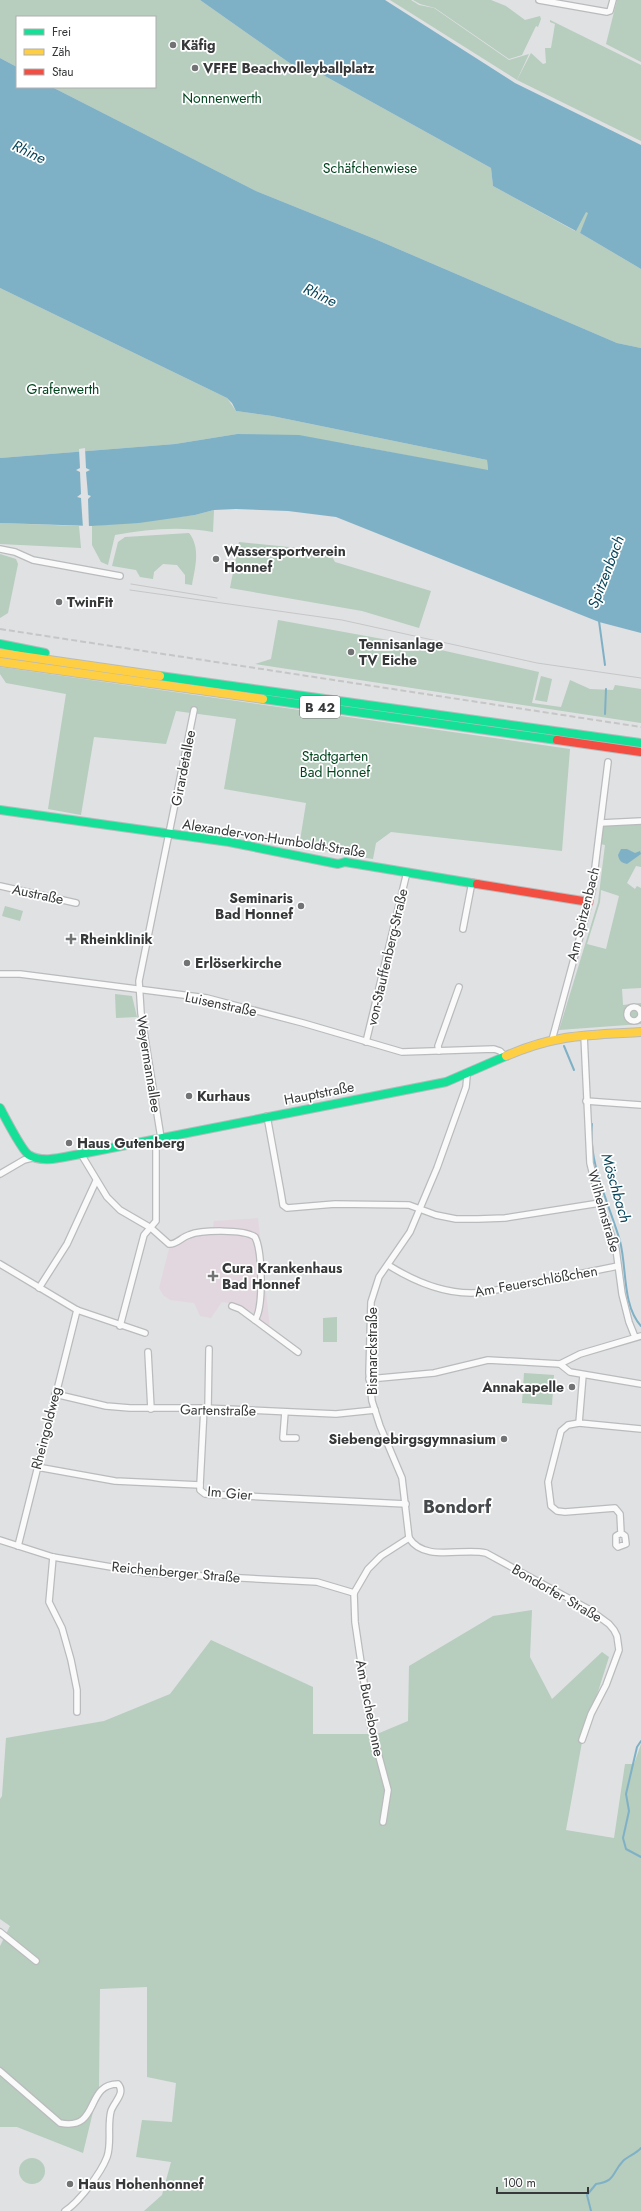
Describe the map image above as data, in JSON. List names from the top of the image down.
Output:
{
  "streets": {
    "main road": ["B 42", "Alexander-von-Humboldt-Straße", "Hauptstraße"],
    "street": [
      "Girardetallee",
      "Austraße",
      "Am Spitzenbach",
      "von-Stauffenberg-Straße",
      "Luisenstraße",
      "Weyermannallee",
      "Wilhelmstraße",
      "Am Feuerschlößchen",
      "Bismarckstraße",
      "Gartenstraße",
      "Rheingoldweg",
      "Im Gier",
      "Reichenberger Straße",
      "Bondorfer Straße",
      "Am Buchebonne"
    ]
  },
  "crossings": [
    ["Girardetallee", "Alexander-von-Humboldt-Straße"],
    ["Girardetallee", "Luisenstraße"],
    ["Girardetallee", "Weyermannallee"],
    ["Alexander-von-Humboldt-Straße", "Am Spitzenbach"],
    ["Alexander-von-Humboldt-Straße", "von-Stauffenberg-Straße"],
    ["Am Spitzenbach", "Hauptstraße"],
    ["von-Stauffenberg-Straße", "Luisenstraße"],
    ["Luisenstraße", "Weyermannallee"],
    ["Luisenstraße", "Hauptstraße"],
    ["Weyermannallee", "Hauptstraße"],
    ["Hauptstraße", "Wilhelmstraße"],
    ["Hauptstraße", "Bismarckstraße"],
    ["Wilhelmstraße", "Am Feuerschlößchen"],
    ["Am Feuerschlößchen", "Bismarckstraße"],
    ["Bismarckstraße", "Gartenstraße"],
    ["Bismarckstraße", "Im Gier"],
    ["Bismarckstraße", "Bondorfer Straße"],
    ["Gartenstraße", "Rheingoldweg"],
    ["Rheingoldweg", "Im Gier"],
    ["Rheingoldweg", "Reichenberger Straße"],
    ["Reichenberger Straße", "Am Buchebonne"]
  ],
  "districts": ["Bondorf"],
  "water": ["Rhine", "Spitzenbach", "Möschbach"],
  "parks": [
    "Nonnenwerth",
    "Schäfchenwiese",
    "Grafenwerth",
    "Stadtgarten Bad Honnef"
  ],
  "places": {
    "other": [
      "Käfig",
      "VFFE Beachvolleyballplatz",
      "Wassersportverein Honnef",
      "TwinFit",
      "Tennisanlage TV Eiche",
      "Seminaris Bad Honnef",
      "Erlöserkirche",
      "Kurhaus",
      "Haus Gutenberg",
      "Annakapelle",
      "Siebengebirgsgymnasium",
      "Haus Hohenhonnef"
    ],
    "health": ["Rheinklinik", "Cura Krankenhaus Bad Honnef"]
  },
  "legend": ["Frei", "Zäh", "Stau"],
  "scale_bar": "100 m"
}
